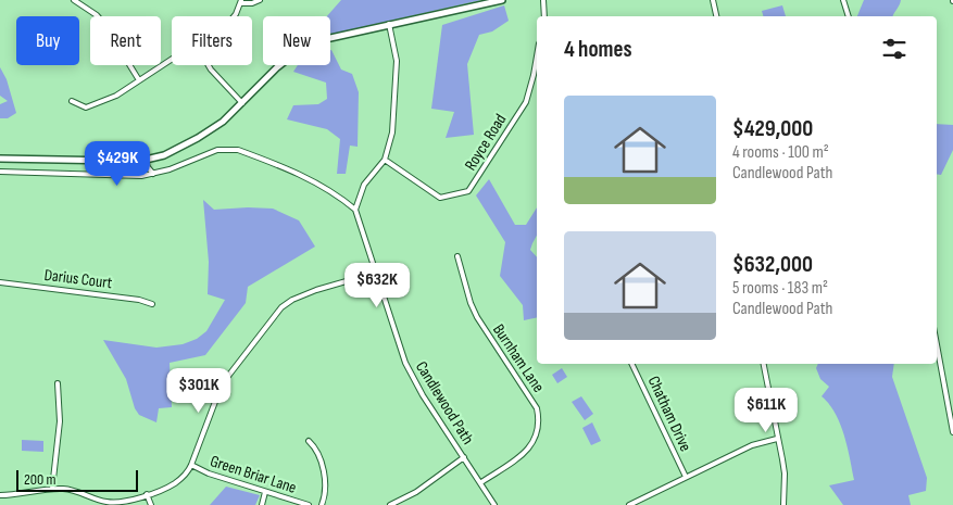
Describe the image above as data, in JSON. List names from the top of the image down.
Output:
{
  "streets": {
    "street": [
      "Royce Road",
      "Darius Court",
      "Burnham Lane",
      "Candlewood Path",
      "Chatham Drive",
      "Green Briar Lane"
    ]
  },
  "crossings": [
    ["Burnham Lane", "Candlewood Path"]
  ],
  "scale_bar": "200 m",
  "page": {
    "chip": [
      "Buy",
      "Rent",
      "Filters",
      "New"
    ],
    "heading": "4 homes",
    "list": [
      {
        "name": "$429,000",
        "note": "4 rooms · 100 m² · Candlewood Path"
      },
      {
        "name": "$632,000",
        "note": "5 rooms · 183 m² · Candlewood Path"
      }
    ],
    "price": [
      "$429K",
      "$632K",
      "$301K",
      "$611K"
    ],
    "scale": "200 m"
  }
}
